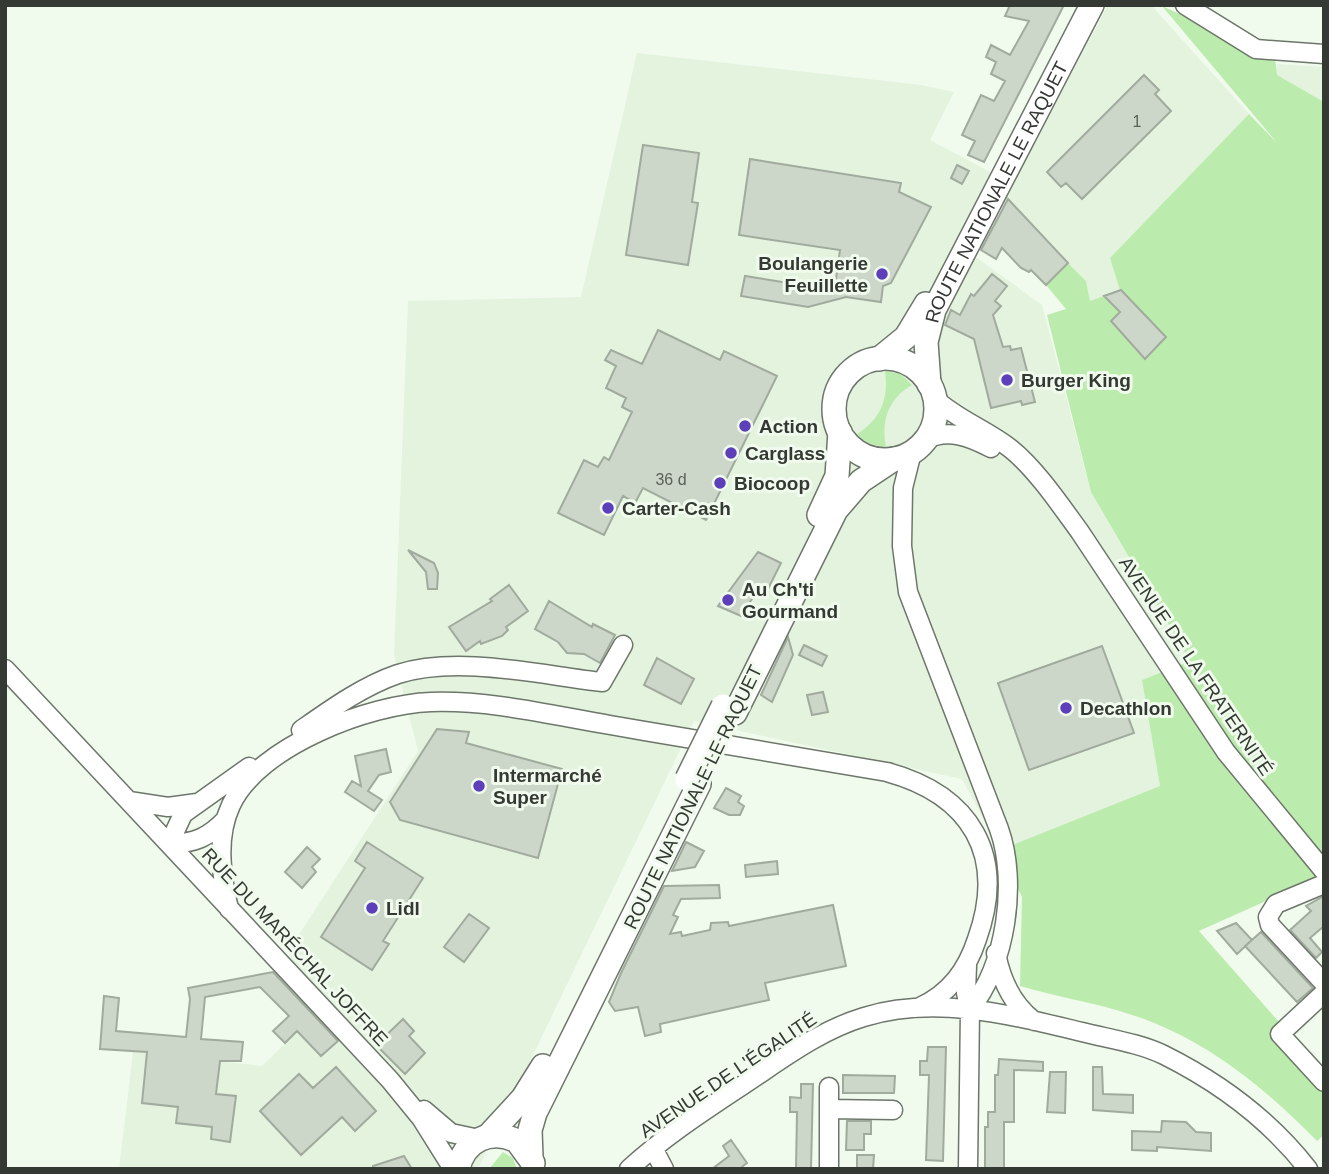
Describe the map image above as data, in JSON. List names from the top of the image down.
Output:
{
  "streets": {
    "main road": ["ROUTE NATIONALE LE RAQUET"],
    "street": ["AVENUE DE LA FRATERNITÉ", "RUE DU MARÉCHAL JOFFRE", "AVENUE DE L'ÉGALITÉ"]
  },
  "crossings": [
    ["ROUTE NATIONALE LE RAQUET", "AVENUE DE LA FRATERNITÉ"],
    ["ROUTE NATIONALE LE RAQUET", "RUE DU MARÉCHAL JOFFRE"]
  ],
  "places": [
    "Boulangerie Feuillette",
    "Burger King",
    "Action",
    "Carglass",
    "Biocoop",
    "Carter-Cash",
    "Au Ch'ti Gourmand",
    "Decathlon",
    "Intermarché Super",
    "Lidl"
  ],
  "house_numbers": ["1", "36 d"]
}
